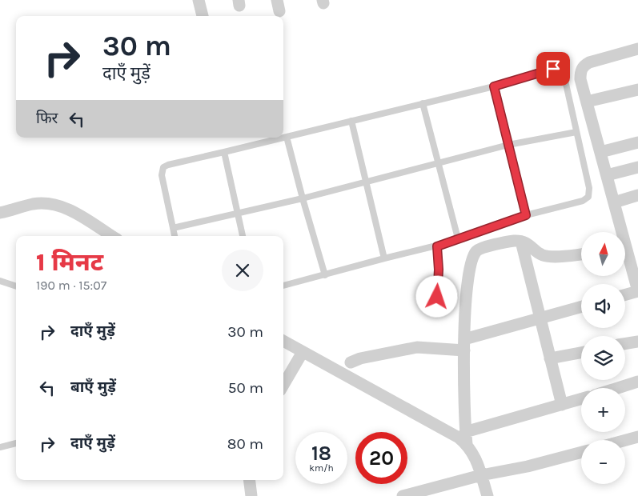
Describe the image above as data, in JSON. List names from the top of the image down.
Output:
{
  "north": "top",
  "page": {
    "turn": ["30 m", "दाएँ मुड़ें"],
    "then": "फिर",
    "map_buttons": ["+", "−"],
    "heading": ["1 मिनट", "190 m · 15:07"],
    "list": [
      {
        "name": "दाएँ मुड़ें",
        "value": "30 m"
      },
      {
        "name": "बाएँ मुड़ें",
        "value": "50 m"
      },
      {
        "name": "दाएँ मुड़ें",
        "value": "80 m"
      }
    ],
    "speed": "18 km/h",
    "limit": "20"
  }
}
